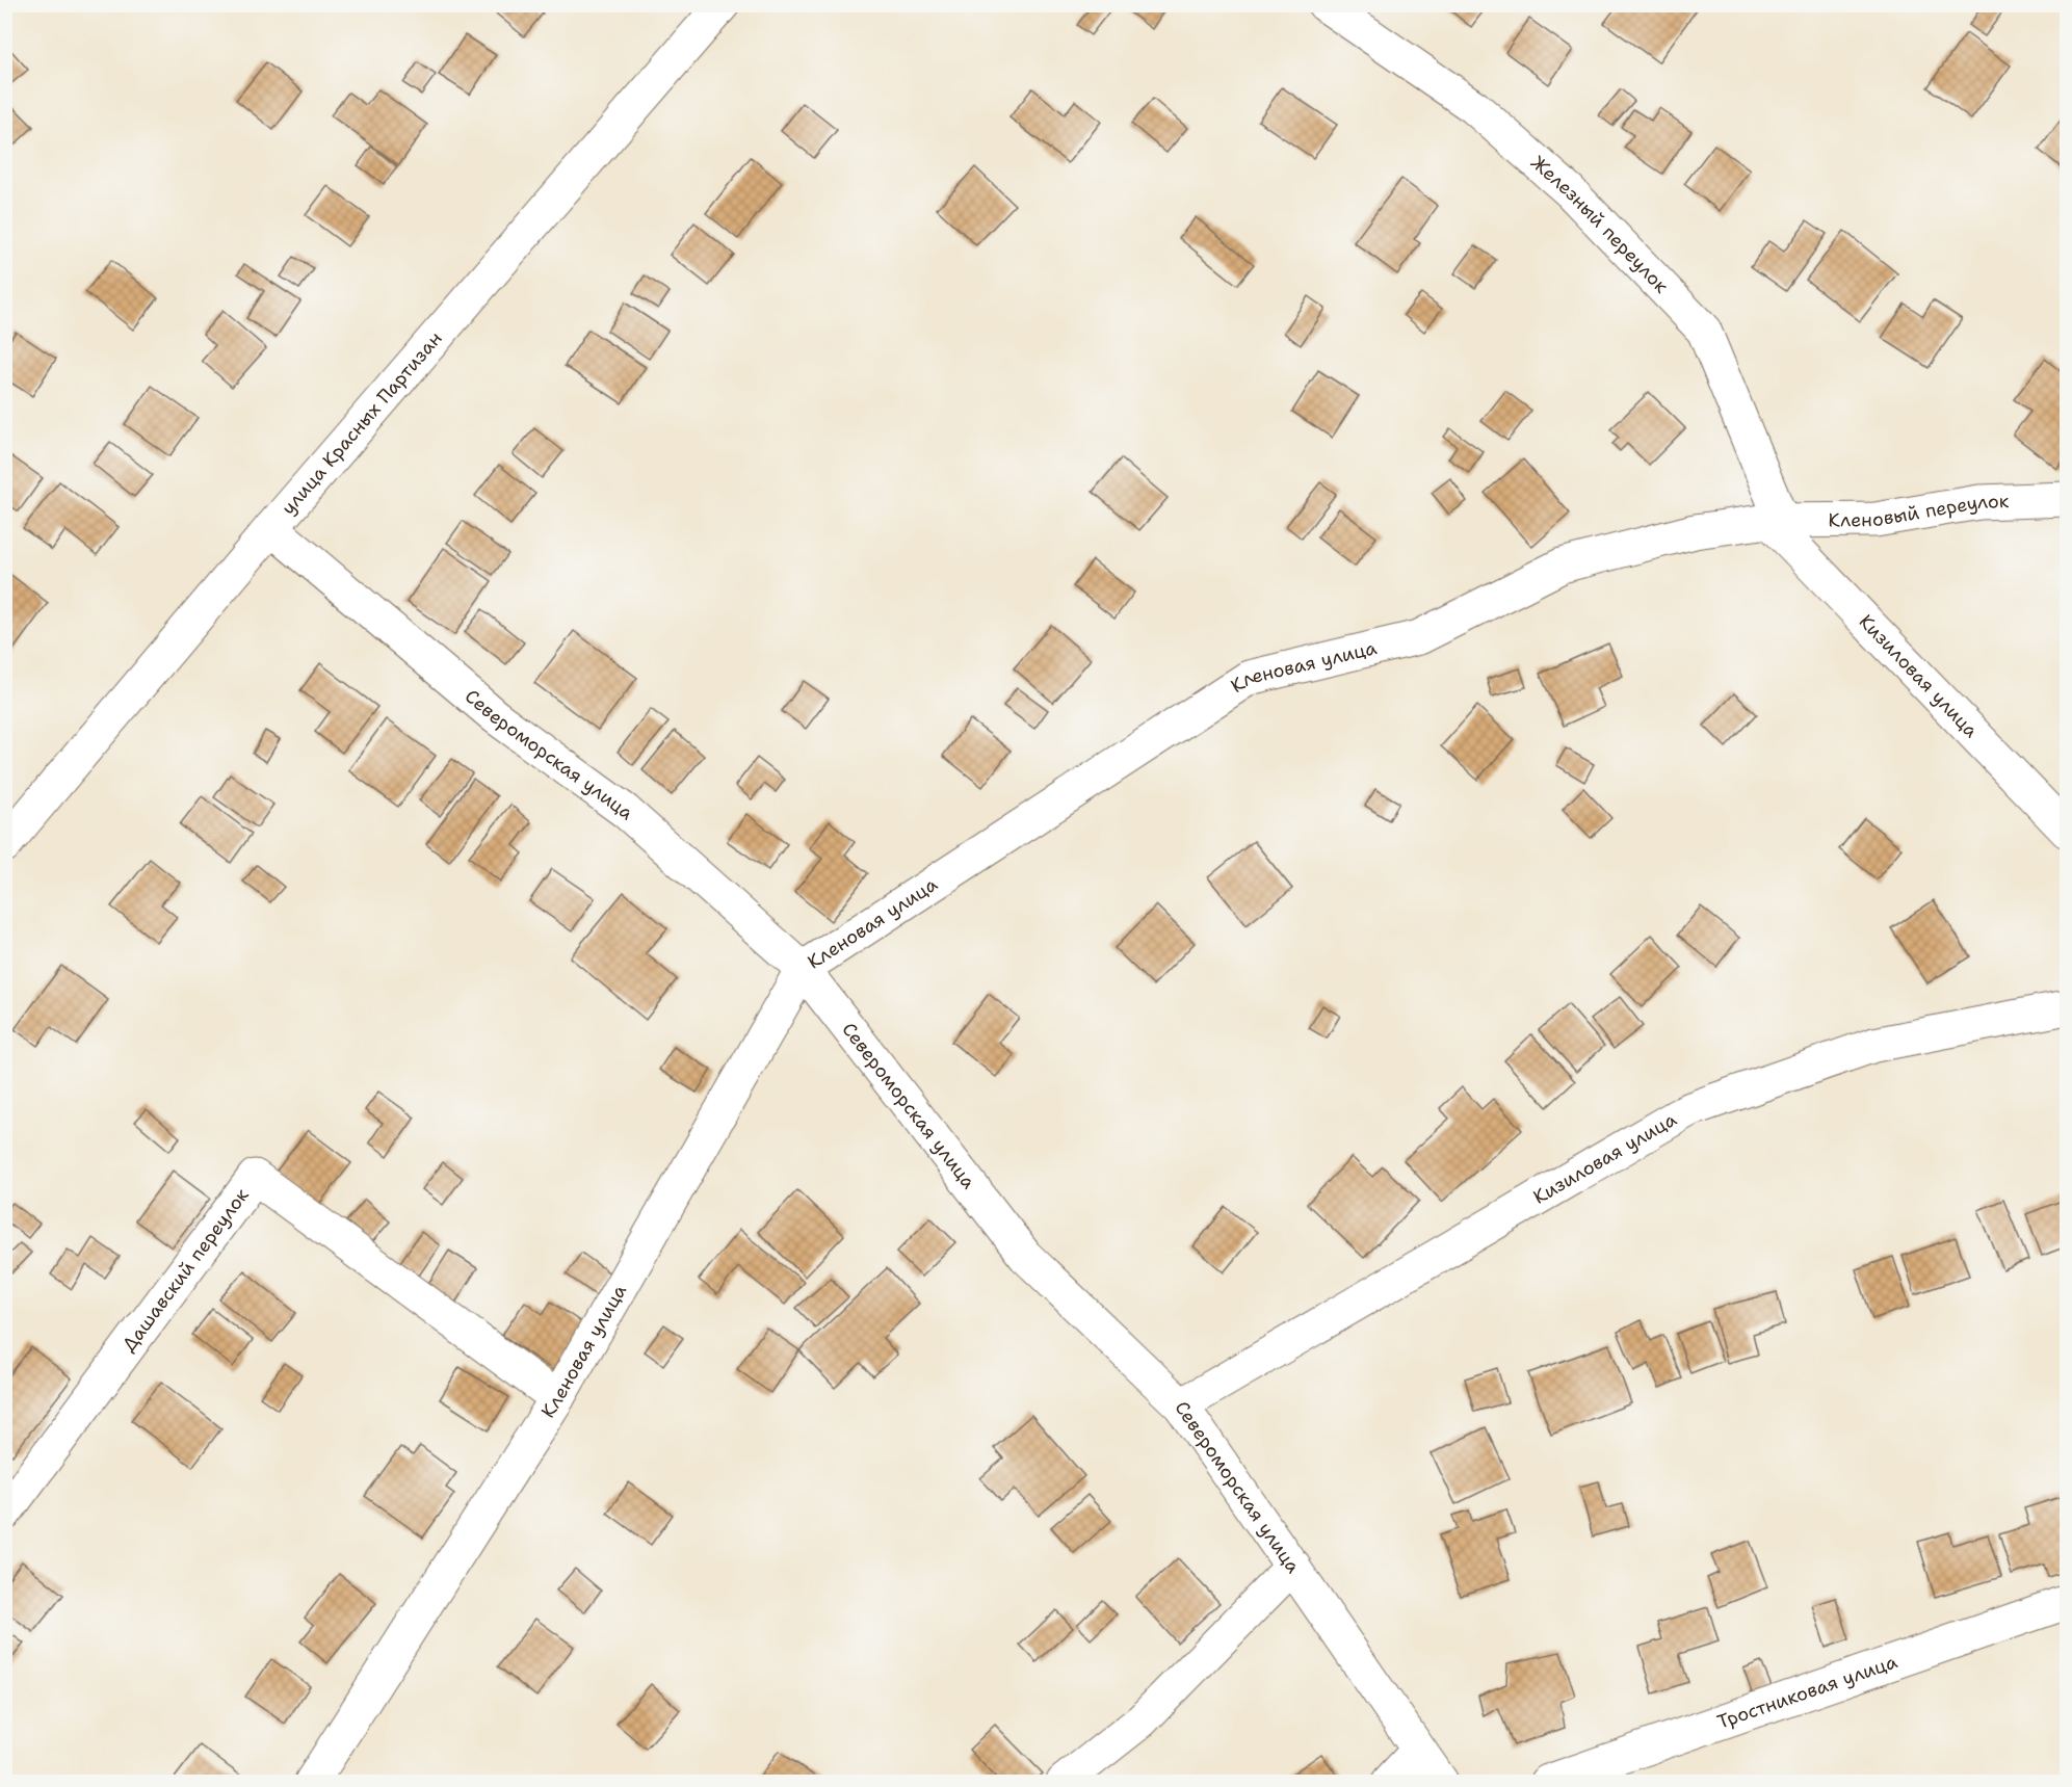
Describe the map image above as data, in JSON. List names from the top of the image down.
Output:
{
  "streets": {
    "street": [
      "Железный переулок",
      "улица Красных Партизан",
      "Кленовый переулок",
      "Кленовая улица",
      "Кизиловая улица",
      "Североморская улица",
      "Дашавский переулок",
      "Тростниковая улица"
    ]
  },
  "crossings": [
    ["Железный переулок", "Кленовый переулок"],
    ["Железный переулок", "Кленовая улица"],
    ["Железный переулок", "Кизиловая улица"],
    ["улица Красных Партизан", "Североморская улица"],
    ["Кленовый переулок", "Кленовая улица"],
    ["Кленовый переулок", "Кизиловая улица"],
    ["Кленовая улица", "Кизиловая улица"],
    ["Кленовая улица", "Североморская улица"],
    ["Кленовая улица", "Дашавский переулок"],
    ["Кизиловая улица", "Североморская улица"]
  ]
}
